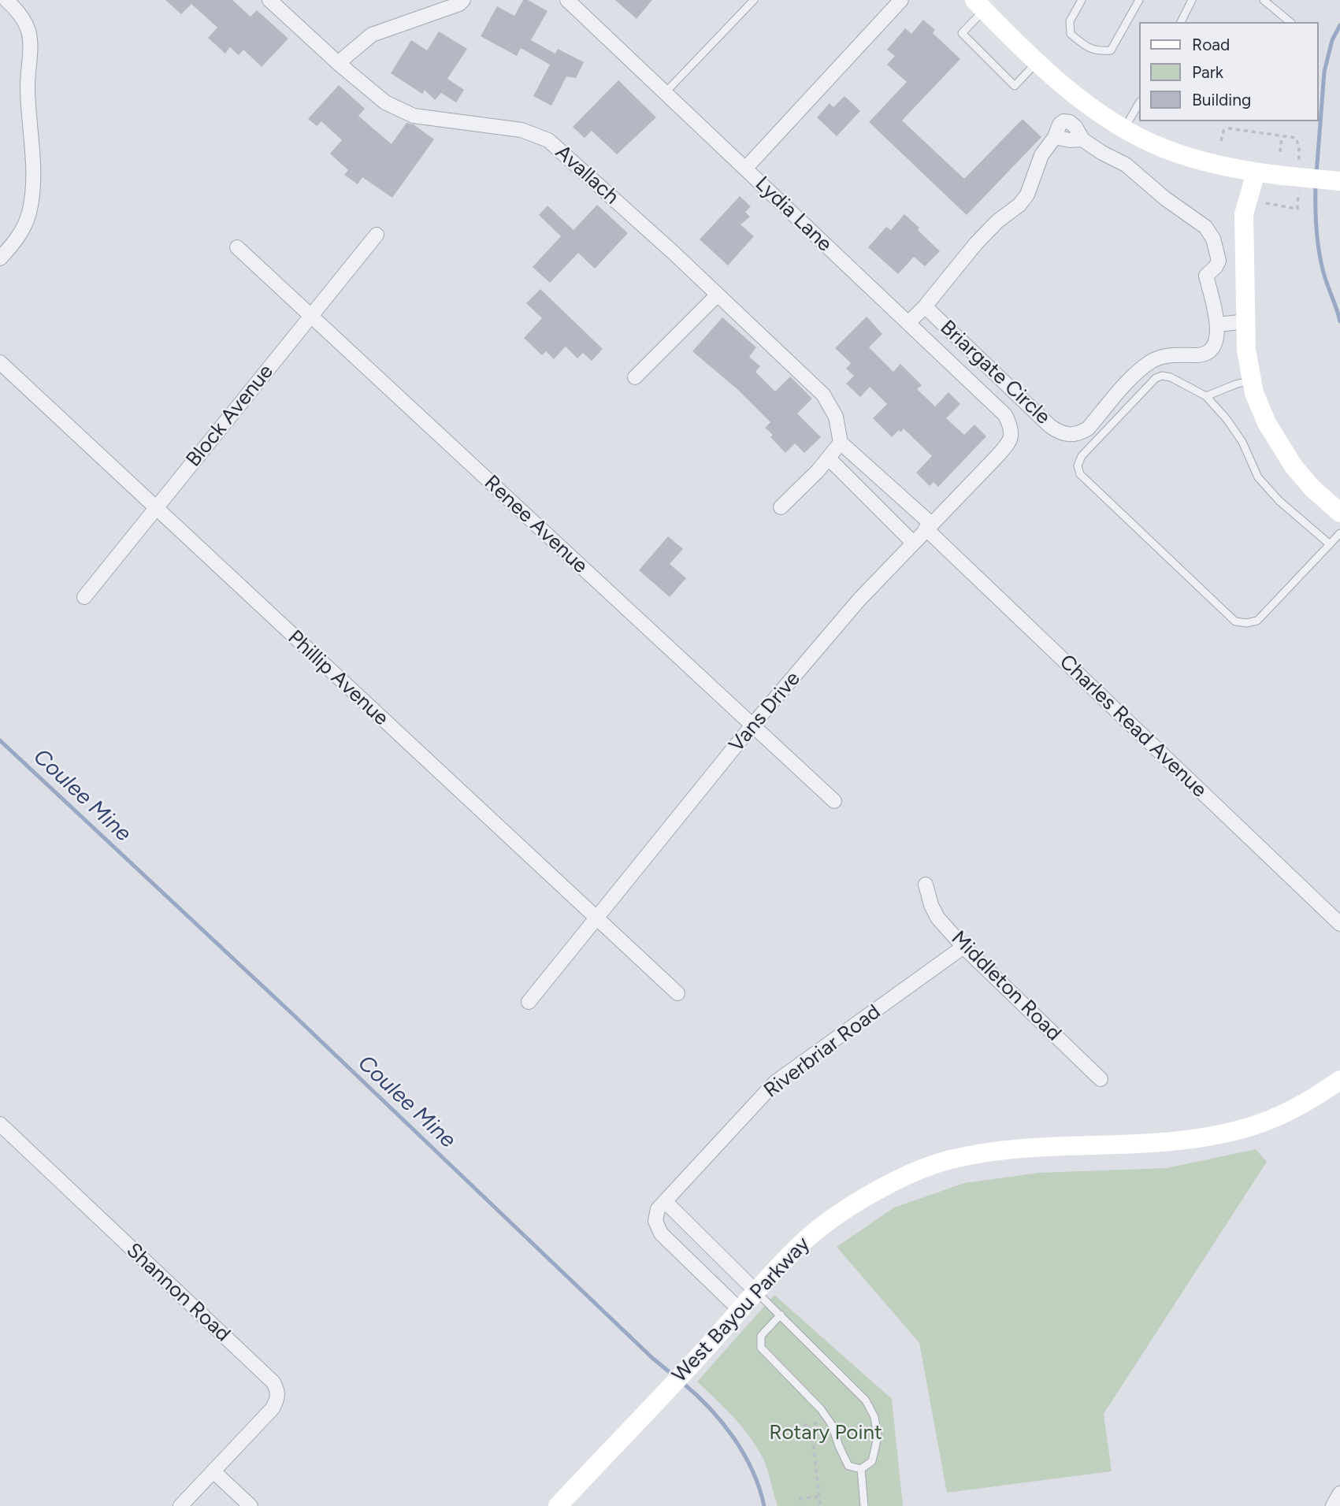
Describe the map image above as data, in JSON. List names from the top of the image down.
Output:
{
  "streets": {
    "street": [
      "Avallach",
      "Lydia Lane",
      "Briargate Circle",
      "Block Avenue",
      "Renee Avenue",
      "Phillip Avenue",
      "Vans Drive",
      "Charles Read Avenue",
      "Middleton Road",
      "Riverbriar Road",
      "Shannon Road",
      "West Bayou Parkway"
    ]
  },
  "crossings": [
    ["Lydia Lane", "Briargate Circle"],
    ["Lydia Lane", "Vans Drive"],
    ["Block Avenue", "Renee Avenue"],
    ["Block Avenue", "Phillip Avenue"],
    ["Renee Avenue", "Vans Drive"],
    ["Phillip Avenue", "Vans Drive"],
    ["Vans Drive", "Charles Read Avenue"],
    ["Middleton Road", "Riverbriar Road"],
    ["Riverbriar Road", "West Bayou Parkway"]
  ],
  "water": ["Coulee Mine"],
  "parks": ["Rotary Point"],
  "legend": ["Road", "Park", "Building"]
}
